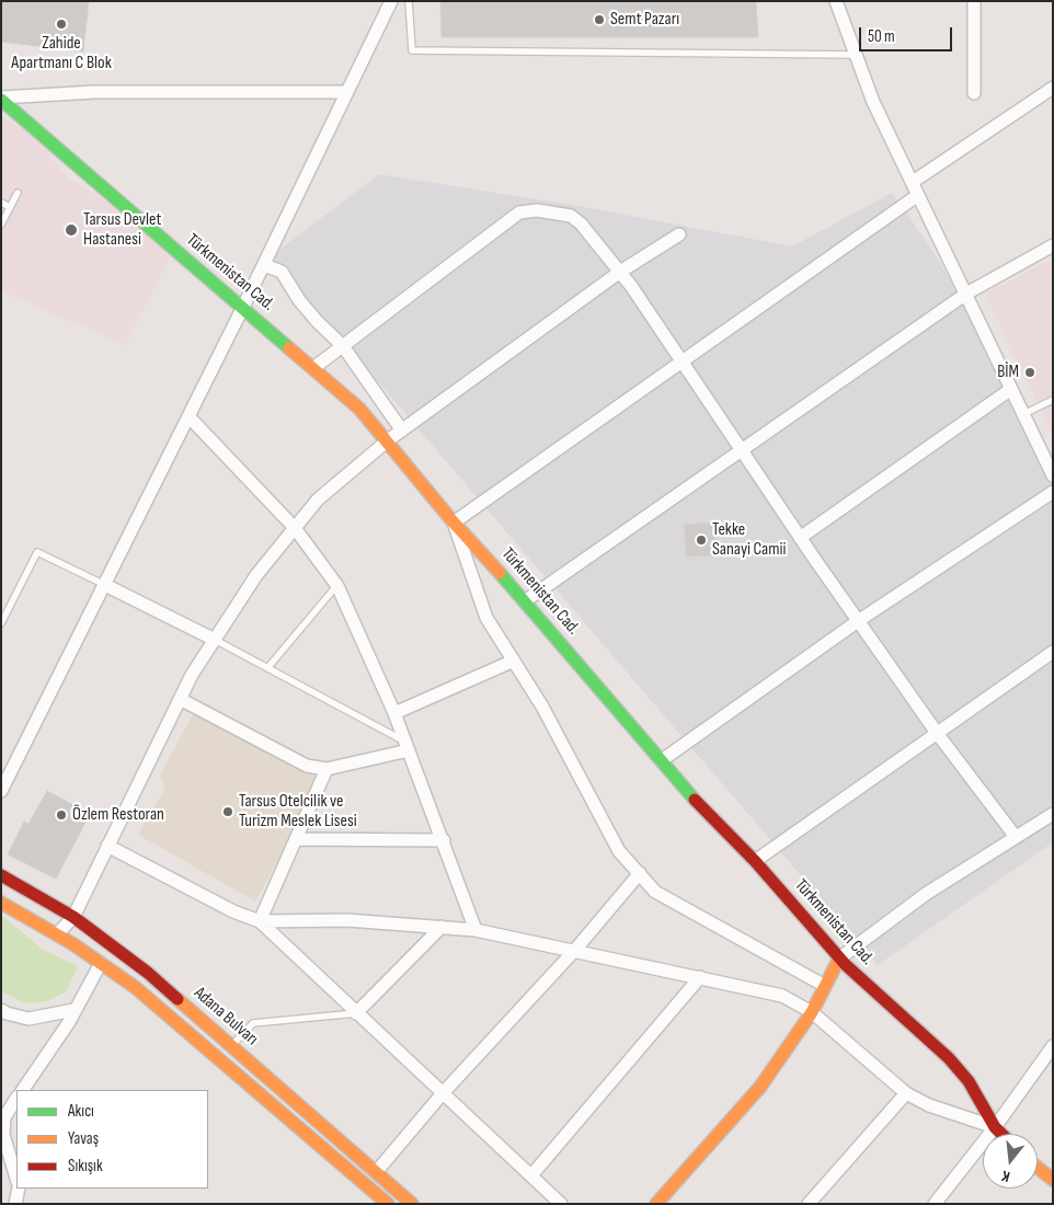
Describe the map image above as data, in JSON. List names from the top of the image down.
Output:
{
  "streets": {
    "street": ["Türkmenistan Cad.", "Adana Bulvarı"]
  },
  "places": [
    "Semt Pazarı",
    "Zahide Apartmanı C Blok",
    "Tarsus Devlet Hastanesi",
    "BİM",
    "Tekke Sanayi Camii",
    "Tarsus Otelcilik ve Turizm Meslek Lisesi",
    "Özlem Restoran"
  ],
  "legend": ["Akıcı", "Yavaş", "Sıkışık"],
  "scale_bar": "50 m",
  "north": "bottom"
}
